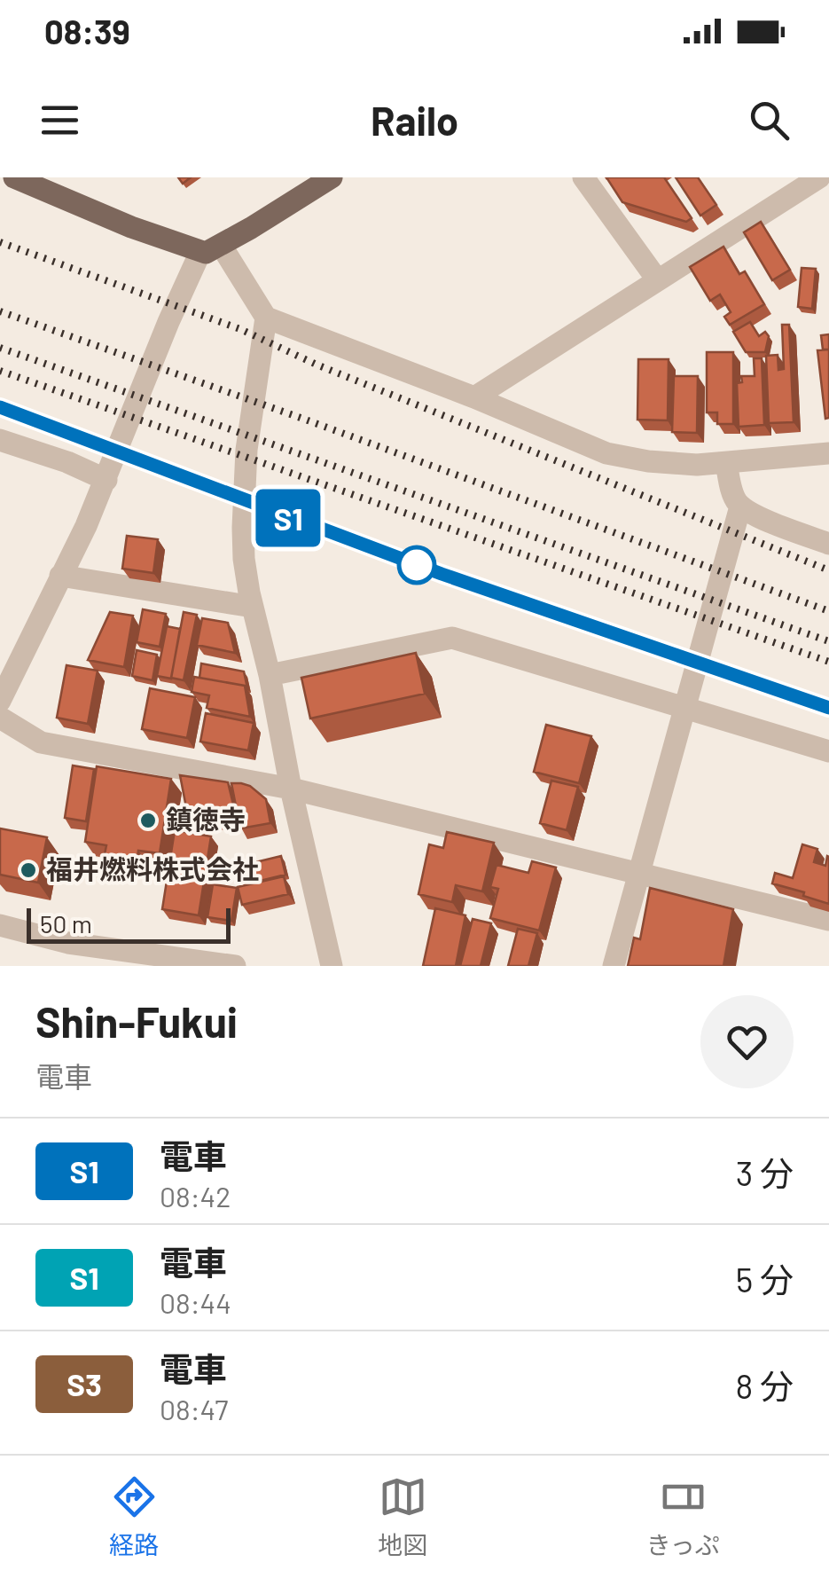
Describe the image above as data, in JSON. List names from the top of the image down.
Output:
{
  "places": ["鎮徳寺", "福井燃料株式会社"],
  "scale_bar": "50 m",
  "page": {
    "status": "08:39",
    "header": "Railo",
    "on_map": "S1",
    "scale": "50 m",
    "heading": ["Shin-Fukui", "電車"],
    "list": [
      {
        "mark": "S1",
        "name": "電車",
        "note": "08:42",
        "value": "3 分"
      },
      {
        "mark": "S1",
        "name": "電車",
        "note": "08:44",
        "value": "5 分"
      },
      {
        "mark": "S3",
        "name": "電車",
        "note": "08:47",
        "value": "8 分"
      }
    ],
    "tabs": ["経路", "地図", "きっぷ"]
  }
}
